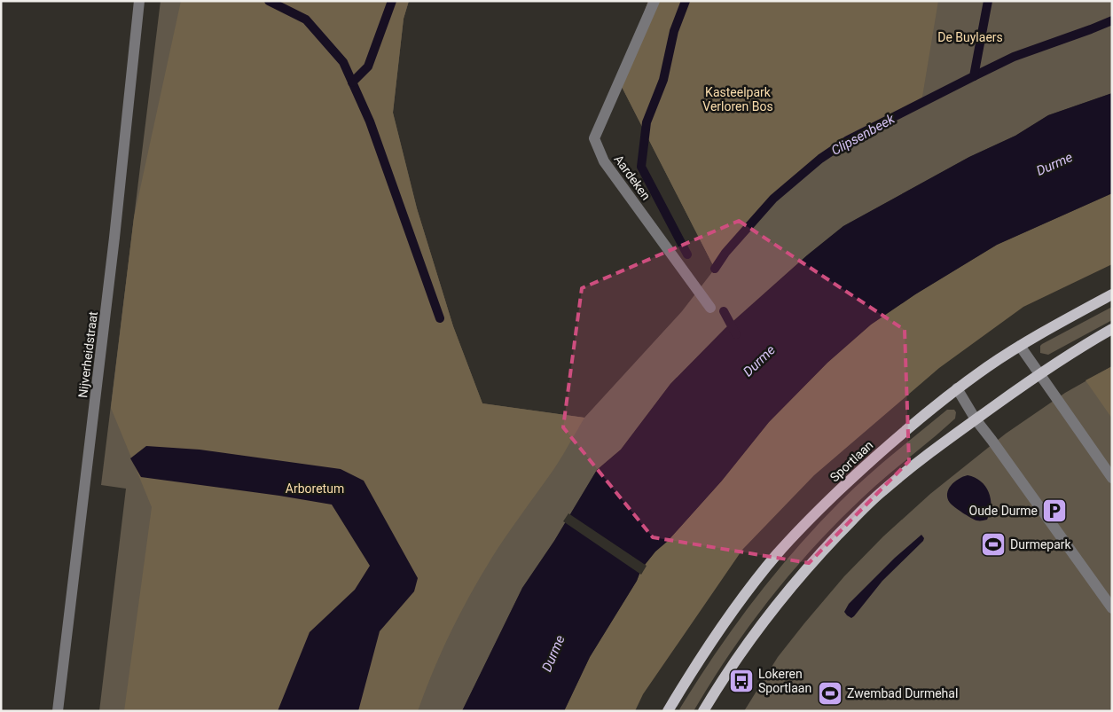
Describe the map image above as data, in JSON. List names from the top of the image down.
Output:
{
  "streets": {
    "main road": ["Sportlaan"],
    "street": ["Aardeken", "Nijverheidstraat"]
  },
  "water": ["Clipsenbeek", "Durme"],
  "parks": ["De Buylaers", "Kasteelpark Verloren Bos", "Arboretum"],
  "places": {
    "parking": ["Oude Durme"],
    "sports": ["Durmepark", "Zwembad Durmehal"],
    "bus stop": ["Lokeren Sportlaan"]
  }
}
